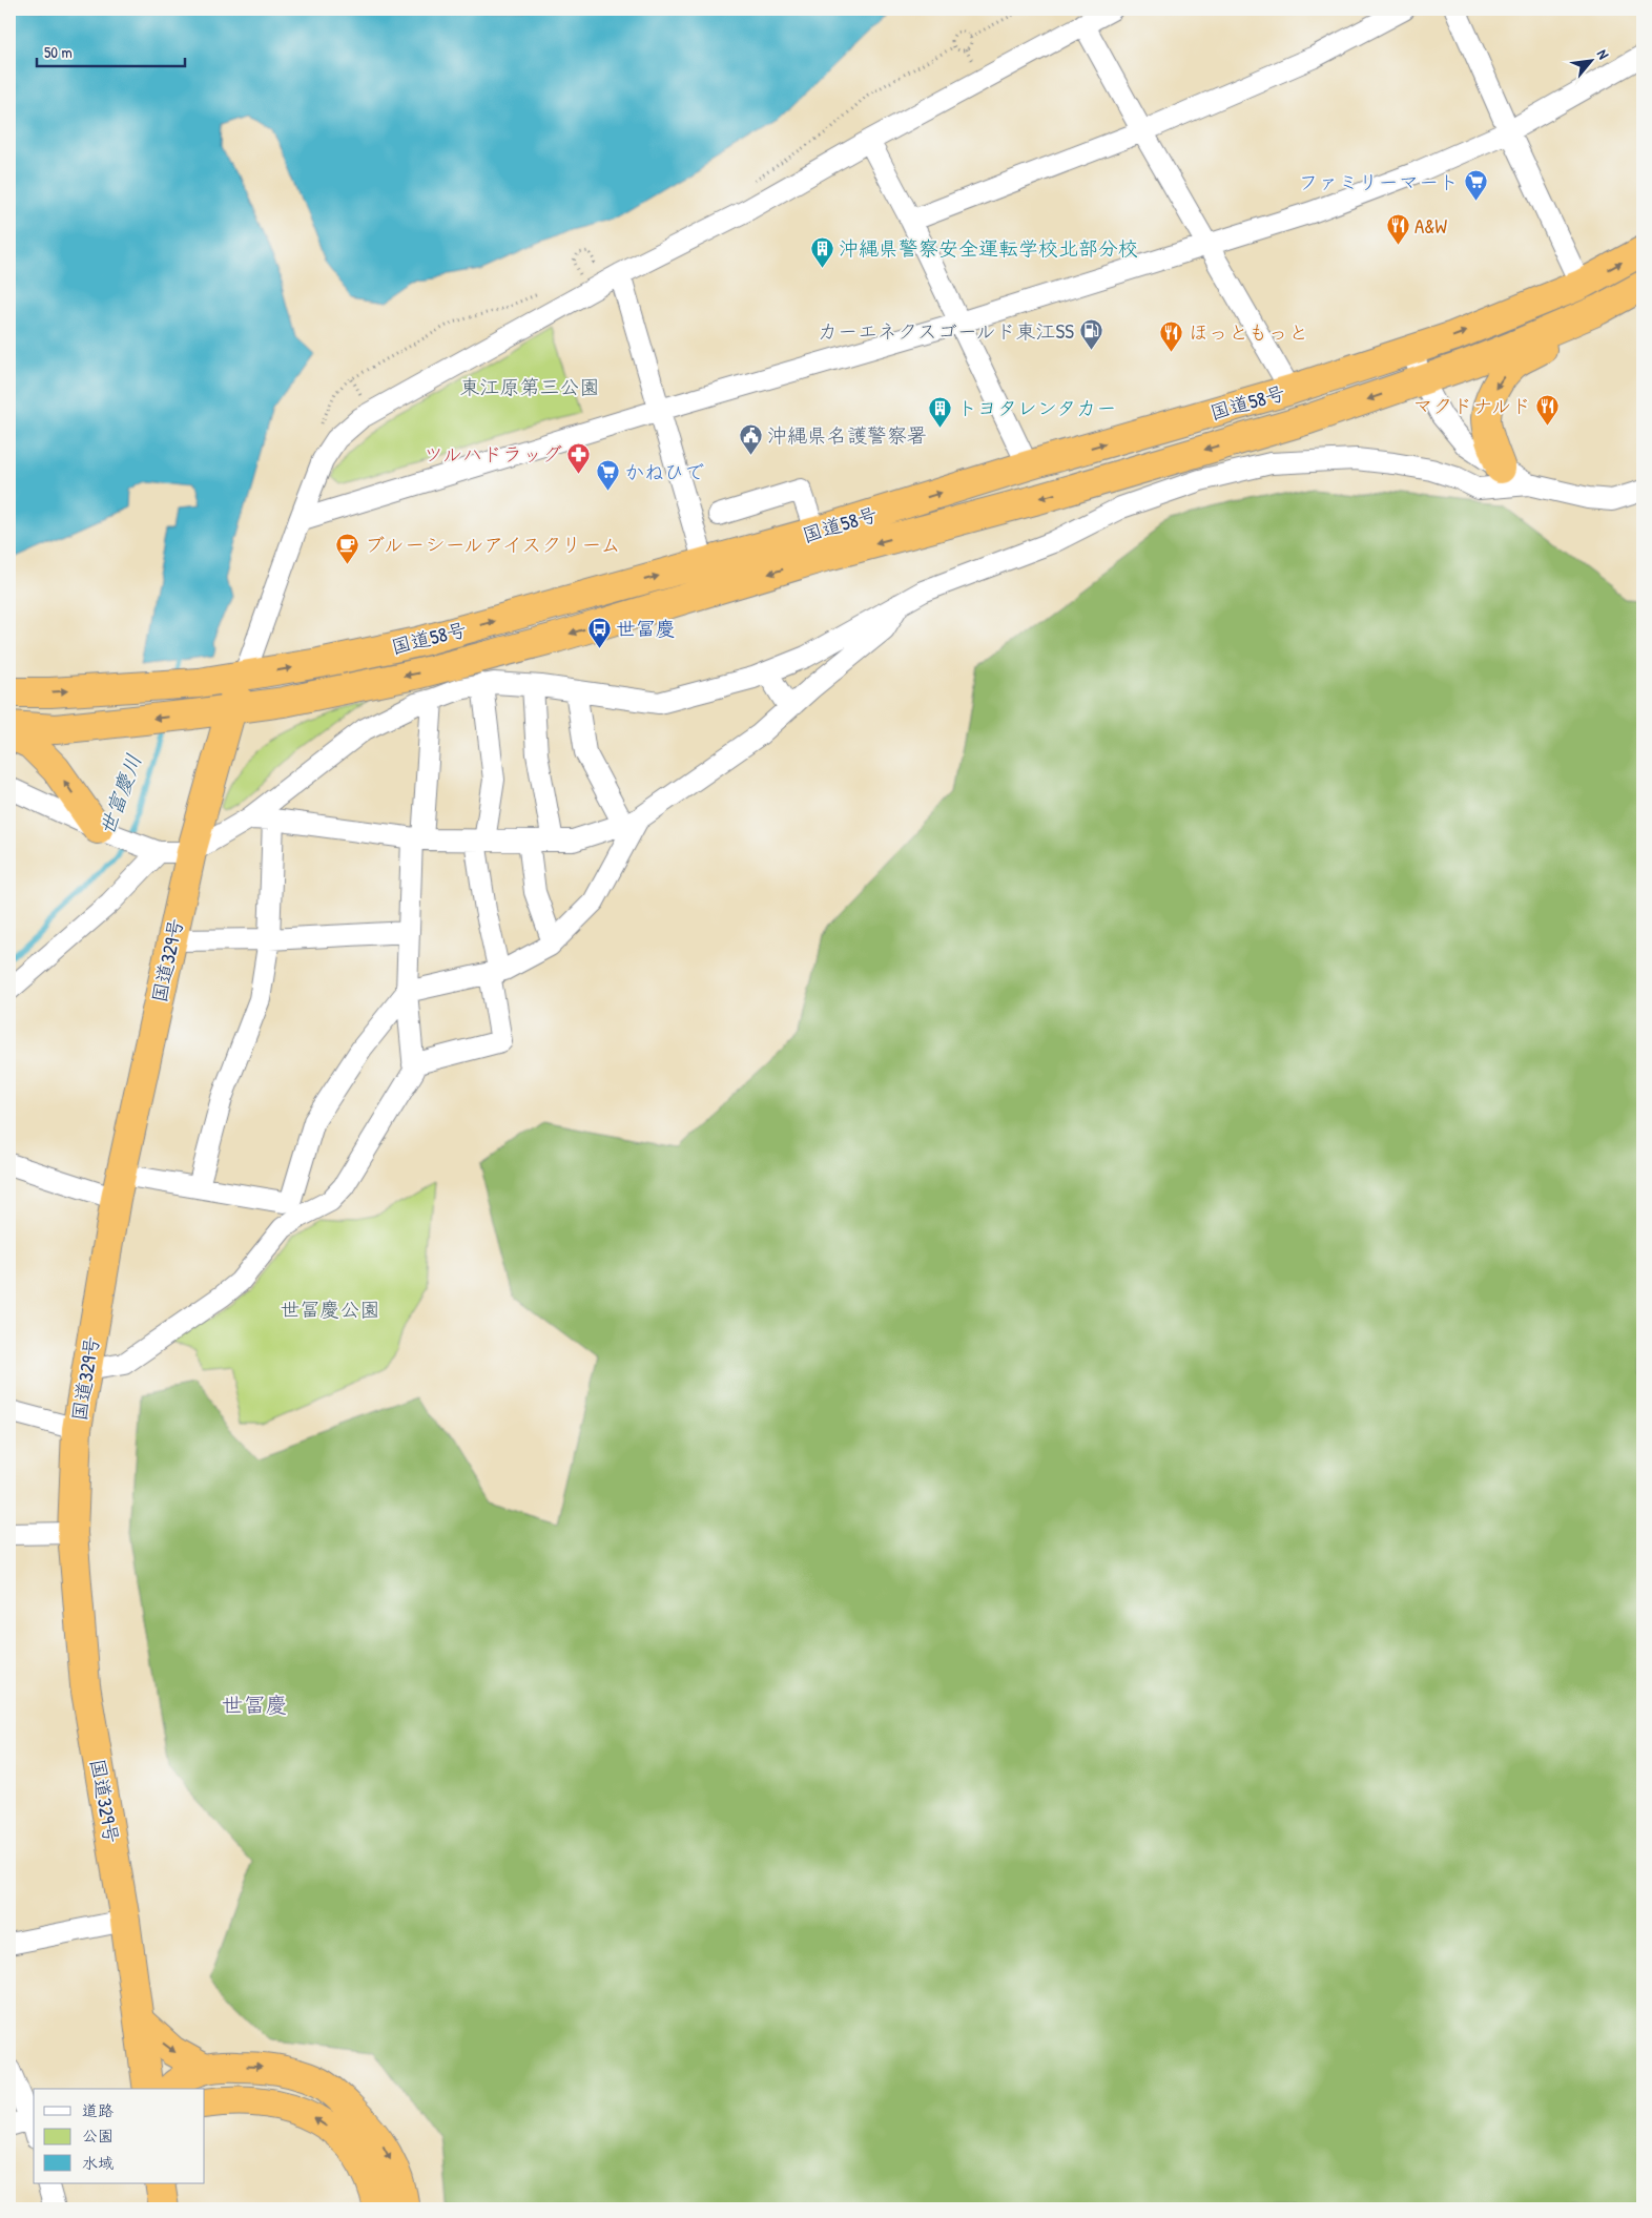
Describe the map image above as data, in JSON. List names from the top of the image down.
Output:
{
  "streets": {
    "highway": ["国道58号", "国道329号"]
  },
  "crossings": [
    ["国道58号", "国道329号"]
  ],
  "districts": ["世冨慶"],
  "water": ["世富慶川"],
  "parks": ["東江原第三公園", "世冨慶公園"],
  "places": {
    "supermarket": ["ファミリーマート", "かねひで"],
    "restaurant": ["A&W", "ほっともっと", "マクドナルド"],
    "building": ["沖縄県警察安全運転学校北部分校", "トヨタレンタカー"],
    "fuel station": ["カーエネクスゴールド東江SS"],
    "public building": ["沖縄県名護警察署"],
    "pharmacy": ["ツルハドラッグ"],
    "cafe": ["ブルーシールアイスクリーム"],
    "bus stop": ["世冨慶"]
  },
  "legend": ["道路", "公園", "水域"],
  "scale_bar": "50 m",
  "north": "top right"
}
